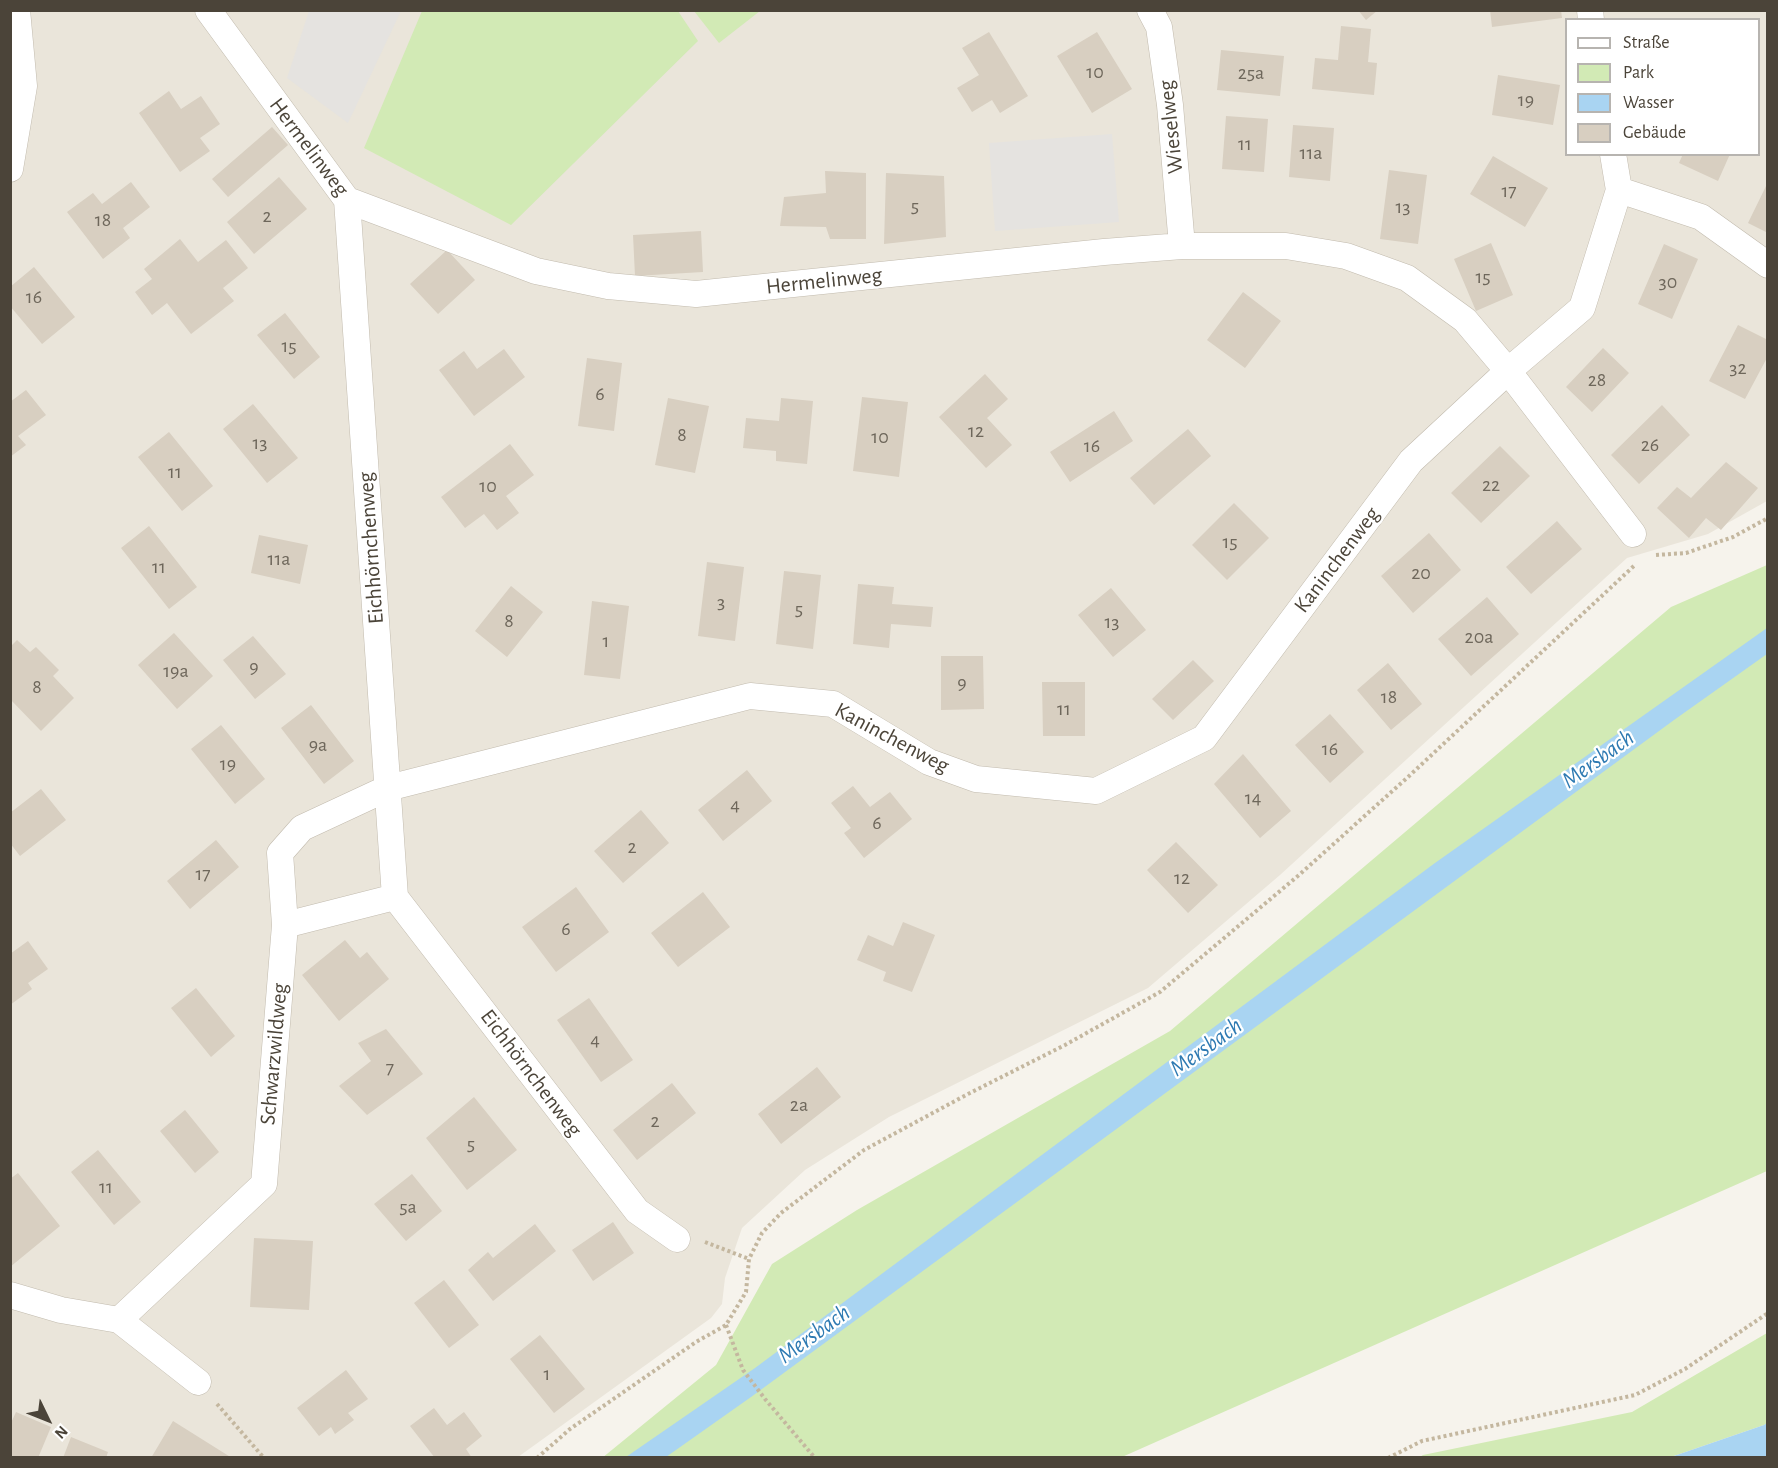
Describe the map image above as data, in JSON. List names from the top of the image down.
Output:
{
  "streets": {
    "street": [
      "Wieselweg",
      "Hermelinweg",
      "Eichhörnchenweg",
      "Kaninchenweg",
      "Schwarzwildweg"
    ]
  },
  "crossings": [
    ["Wieselweg", "Hermelinweg"],
    ["Hermelinweg", "Eichhörnchenweg"],
    ["Hermelinweg", "Kaninchenweg"],
    ["Eichhörnchenweg", "Kaninchenweg"],
    ["Eichhörnchenweg", "Schwarzwildweg"],
    ["Kaninchenweg", "Schwarzwildweg"]
  ],
  "water": ["Mersbach"],
  "house_numbers": [
    "10",
    "25a",
    "19",
    "11",
    "11a",
    "17",
    "5",
    "13",
    "2",
    "18",
    "15",
    "30",
    "16",
    "15",
    "32",
    "28",
    "6",
    "12",
    "8",
    "10",
    "13",
    "26",
    "16",
    "11",
    "22",
    "10",
    "15",
    "11a",
    "11",
    "20",
    "3",
    "5",
    "8",
    "13",
    "20a",
    "1",
    "9",
    "19a",
    "9",
    "8",
    "18",
    "11",
    "9a",
    "16",
    "19",
    "14",
    "4",
    "6",
    "2",
    "17",
    "12",
    "6",
    "4",
    "7",
    "2a",
    "2",
    "5",
    "11",
    "5a",
    "1"
  ],
  "legend": [
    "Straße",
    "Park",
    "Wasser",
    "Gebäude"
  ],
  "north": "bottom right"
}
